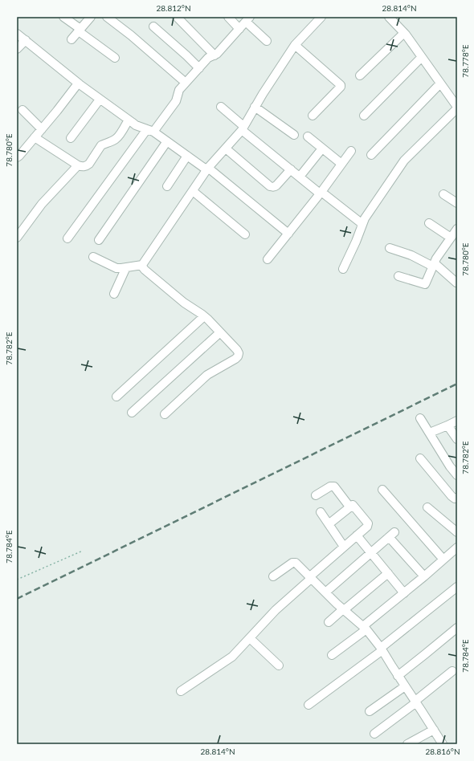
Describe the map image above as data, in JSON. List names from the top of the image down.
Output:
{
  "coordinates": [
    "28.812°N",
    "28.814°N",
    "78.778°E",
    "78.780°E",
    "78.782°E",
    "78.784°E",
    "28.816°N"
  ]
}
